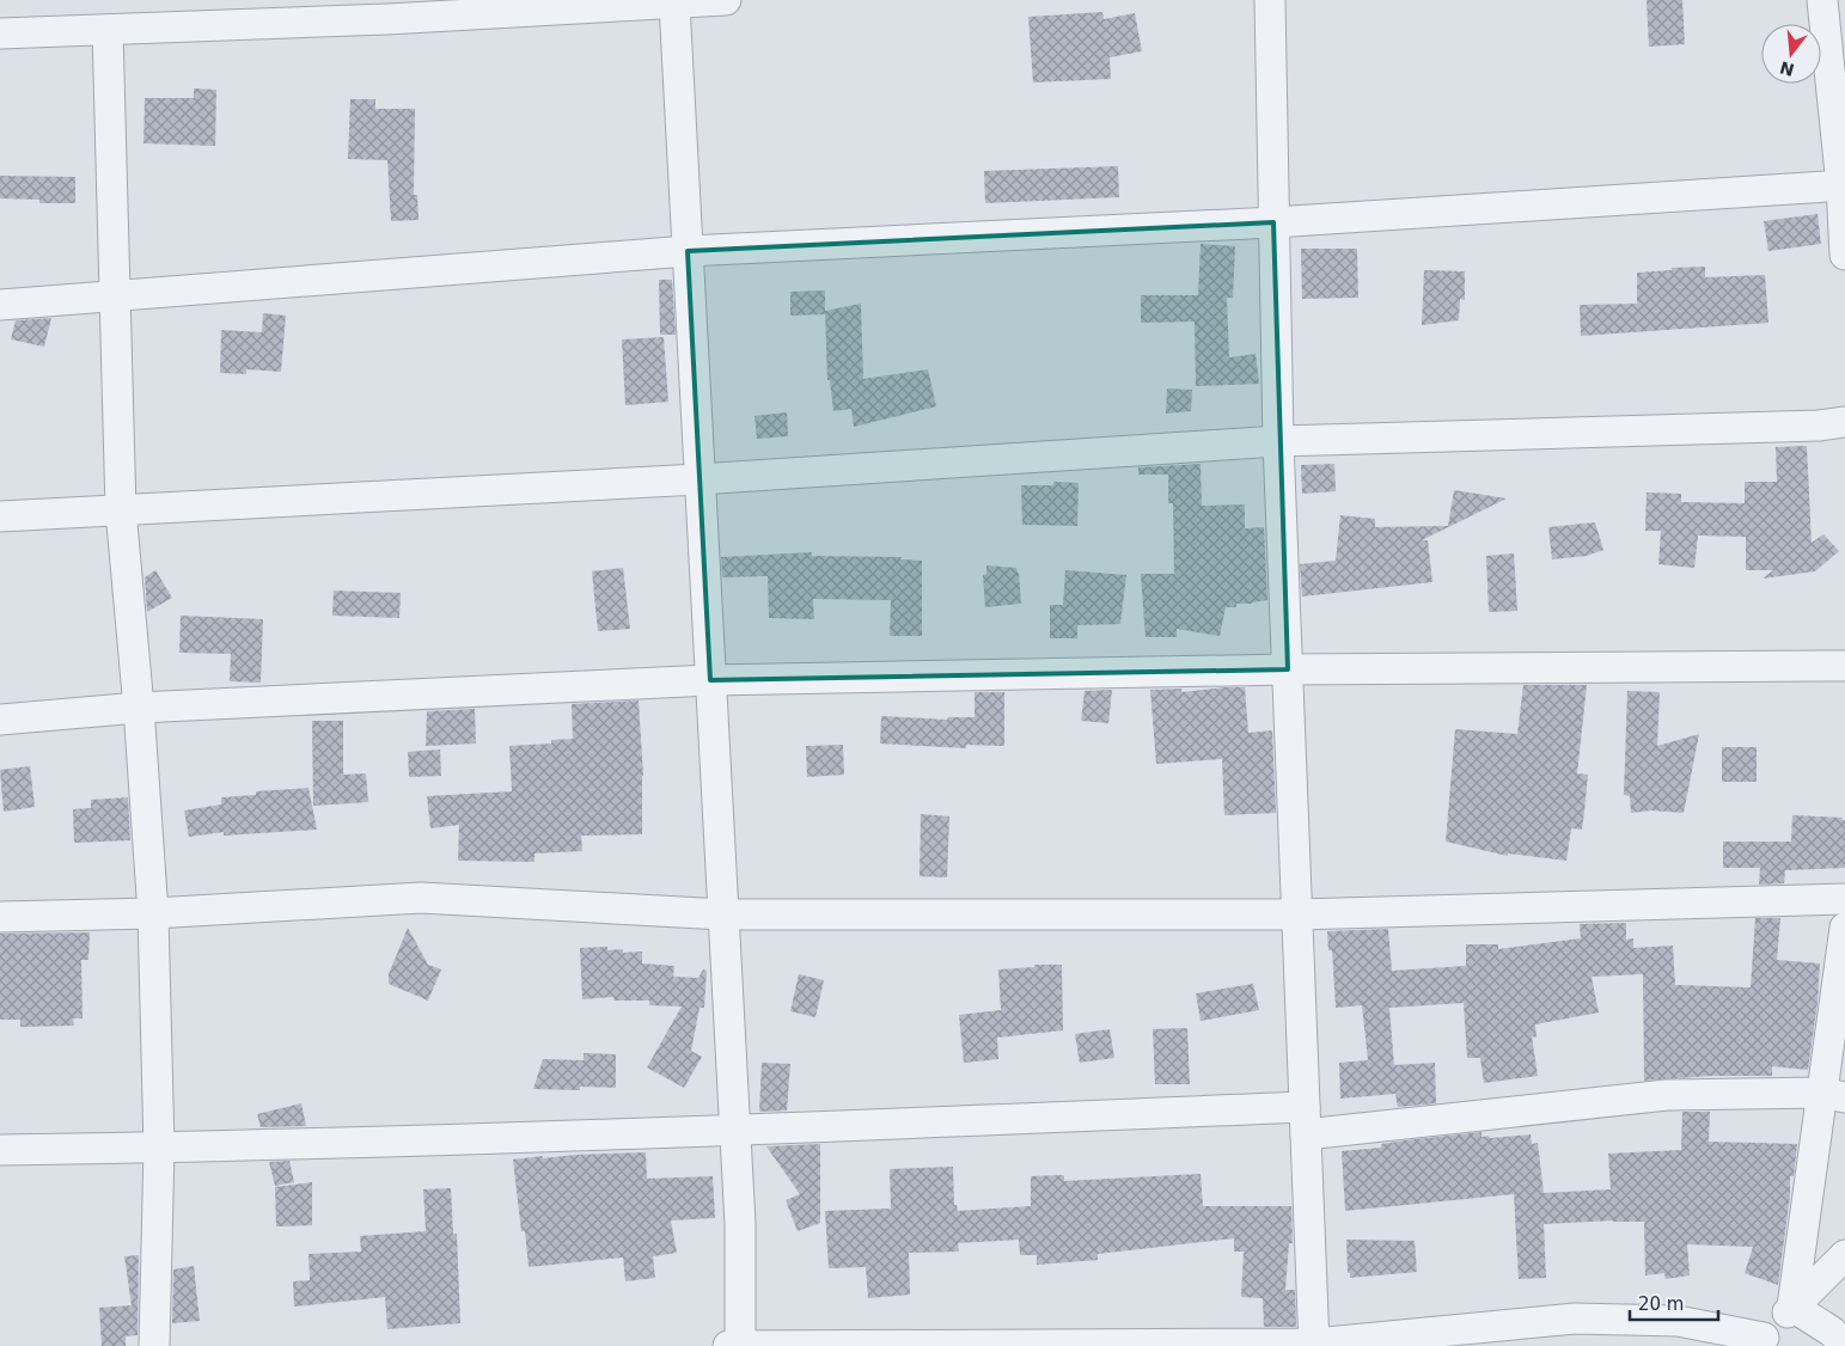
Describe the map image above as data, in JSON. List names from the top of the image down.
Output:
{
  "scale_bar": "20 m",
  "north": "bottom"
}
